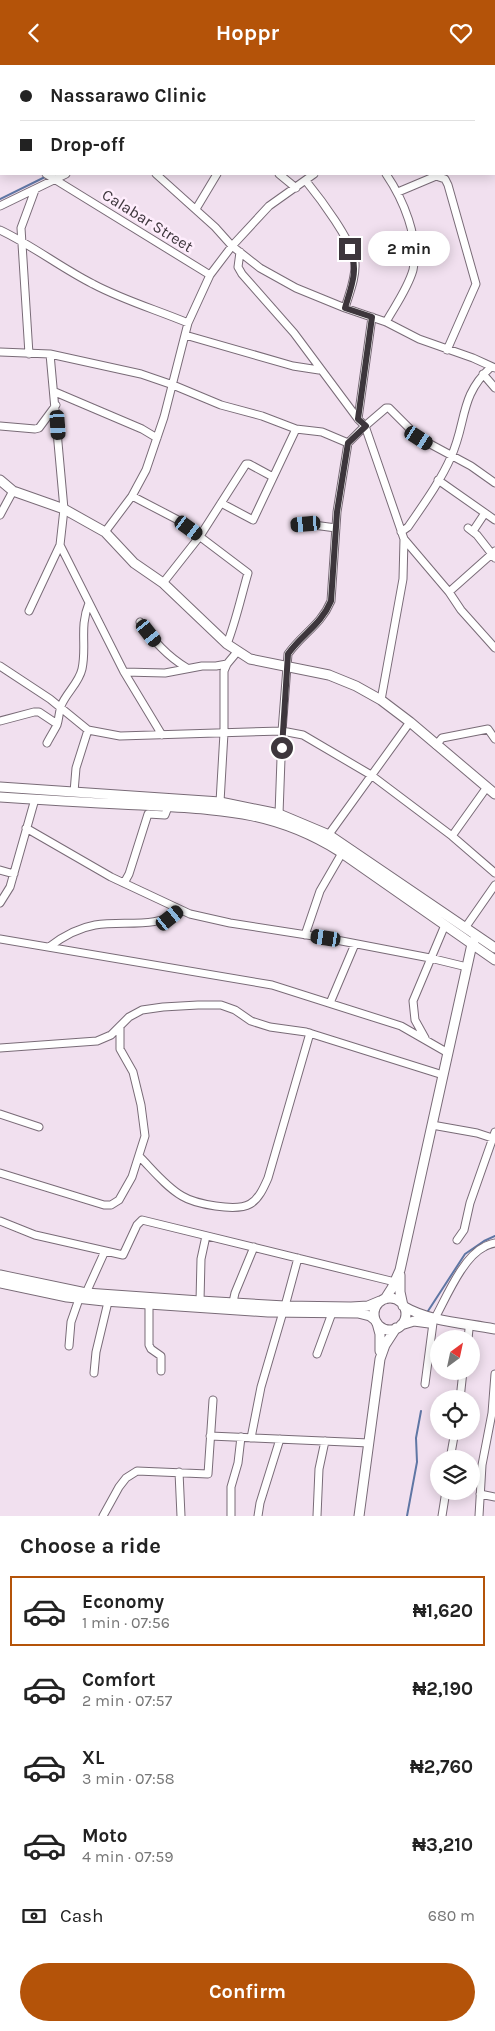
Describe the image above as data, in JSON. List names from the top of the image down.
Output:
{
  "streets": {
    "street": ["Calabar Street"]
  },
  "north": "top right",
  "page": {
    "header": "Hoppr",
    "banner": ["Nassarawo Clinic", "Drop-off"],
    "bubble": "2 min",
    "heading": "Choose a ride",
    "list": [
      {
        "name": "Economy",
        "note": "1 min · 07:56",
        "value": "₦1,620"
      },
      {
        "name": "Comfort",
        "note": "2 min · 07:57",
        "value": "₦2,190"
      },
      {
        "name": "XL",
        "note": "3 min · 07:58",
        "value": "₦2,760"
      },
      {
        "name": "Moto",
        "note": "4 min · 07:59",
        "value": "₦3,210"
      }
    ],
    "pay": ["Cash", "680 m"],
    "buttons": "Confirm"
  }
}
